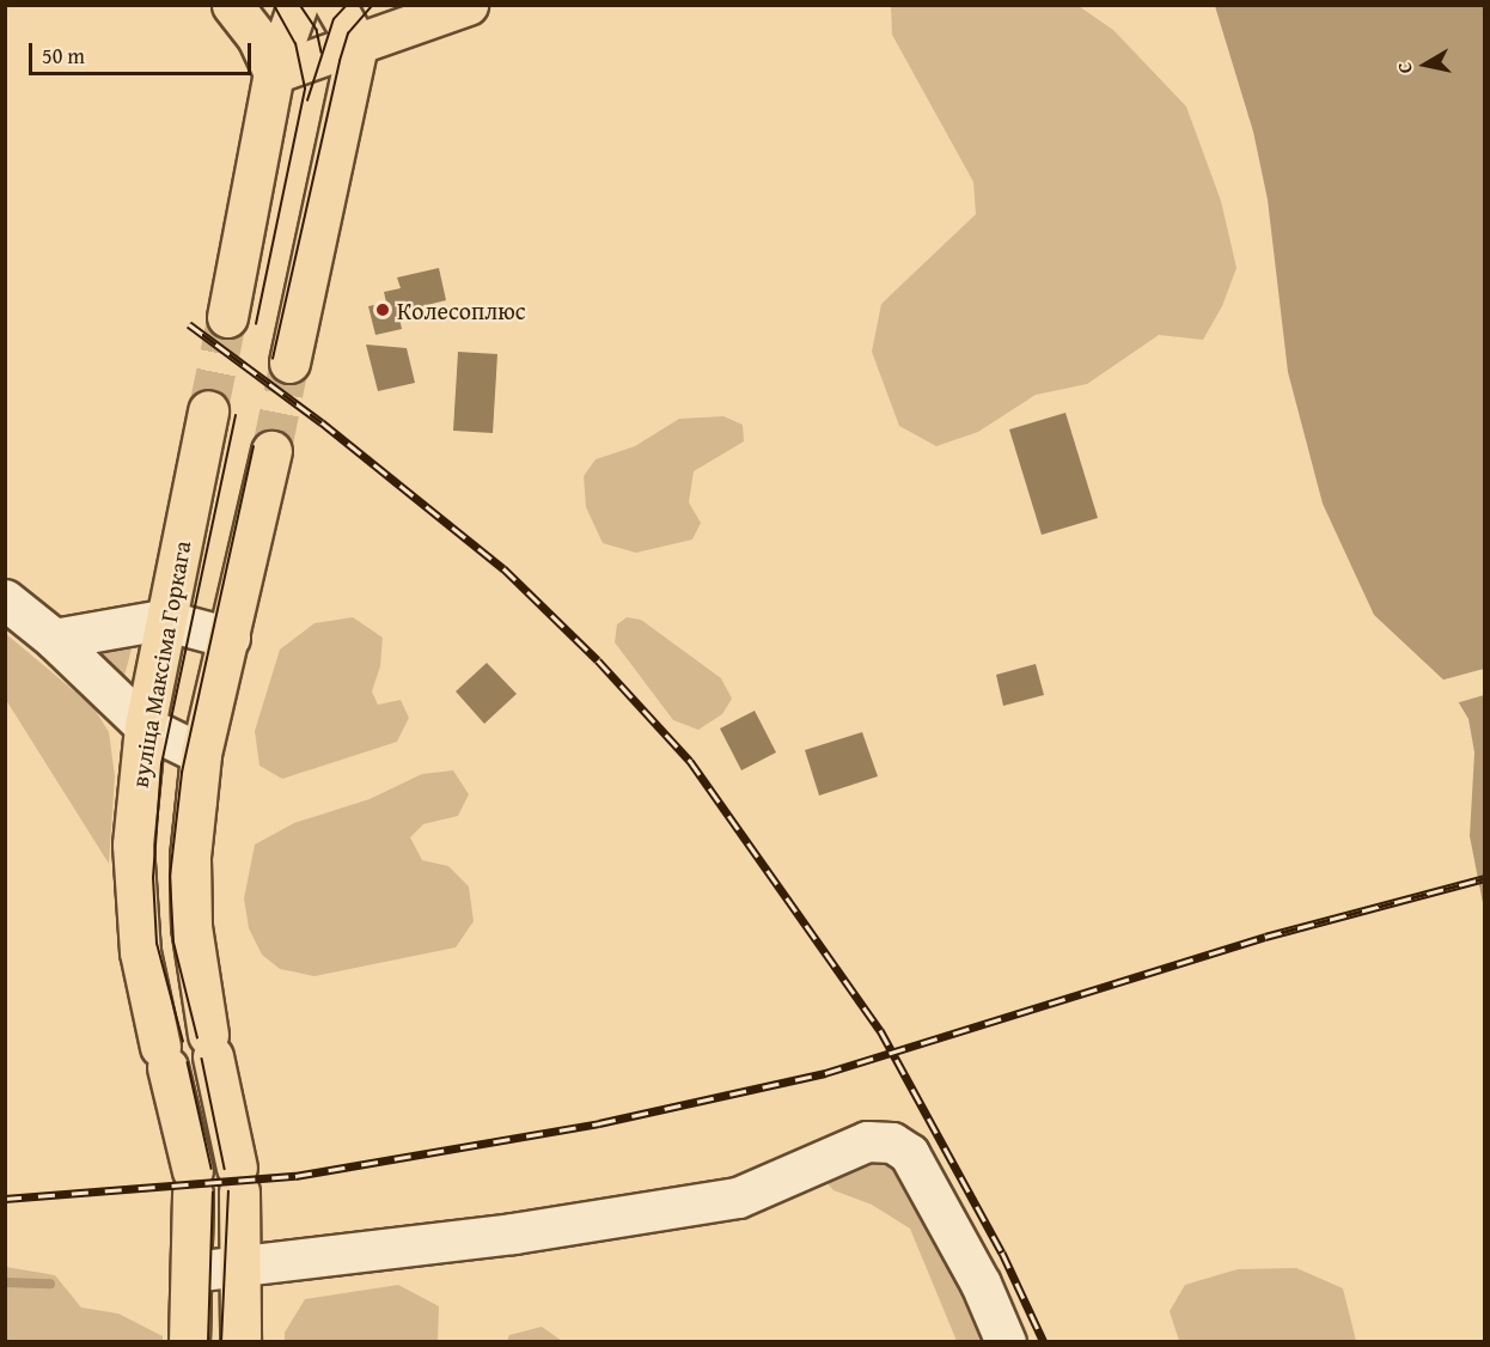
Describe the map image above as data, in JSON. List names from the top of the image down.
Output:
{
  "streets": {
    "main road": ["вуліца Максіма Горкага"]
  },
  "places": ["Колесоплюс"],
  "scale_bar": "50 m",
  "north": "left"
}
